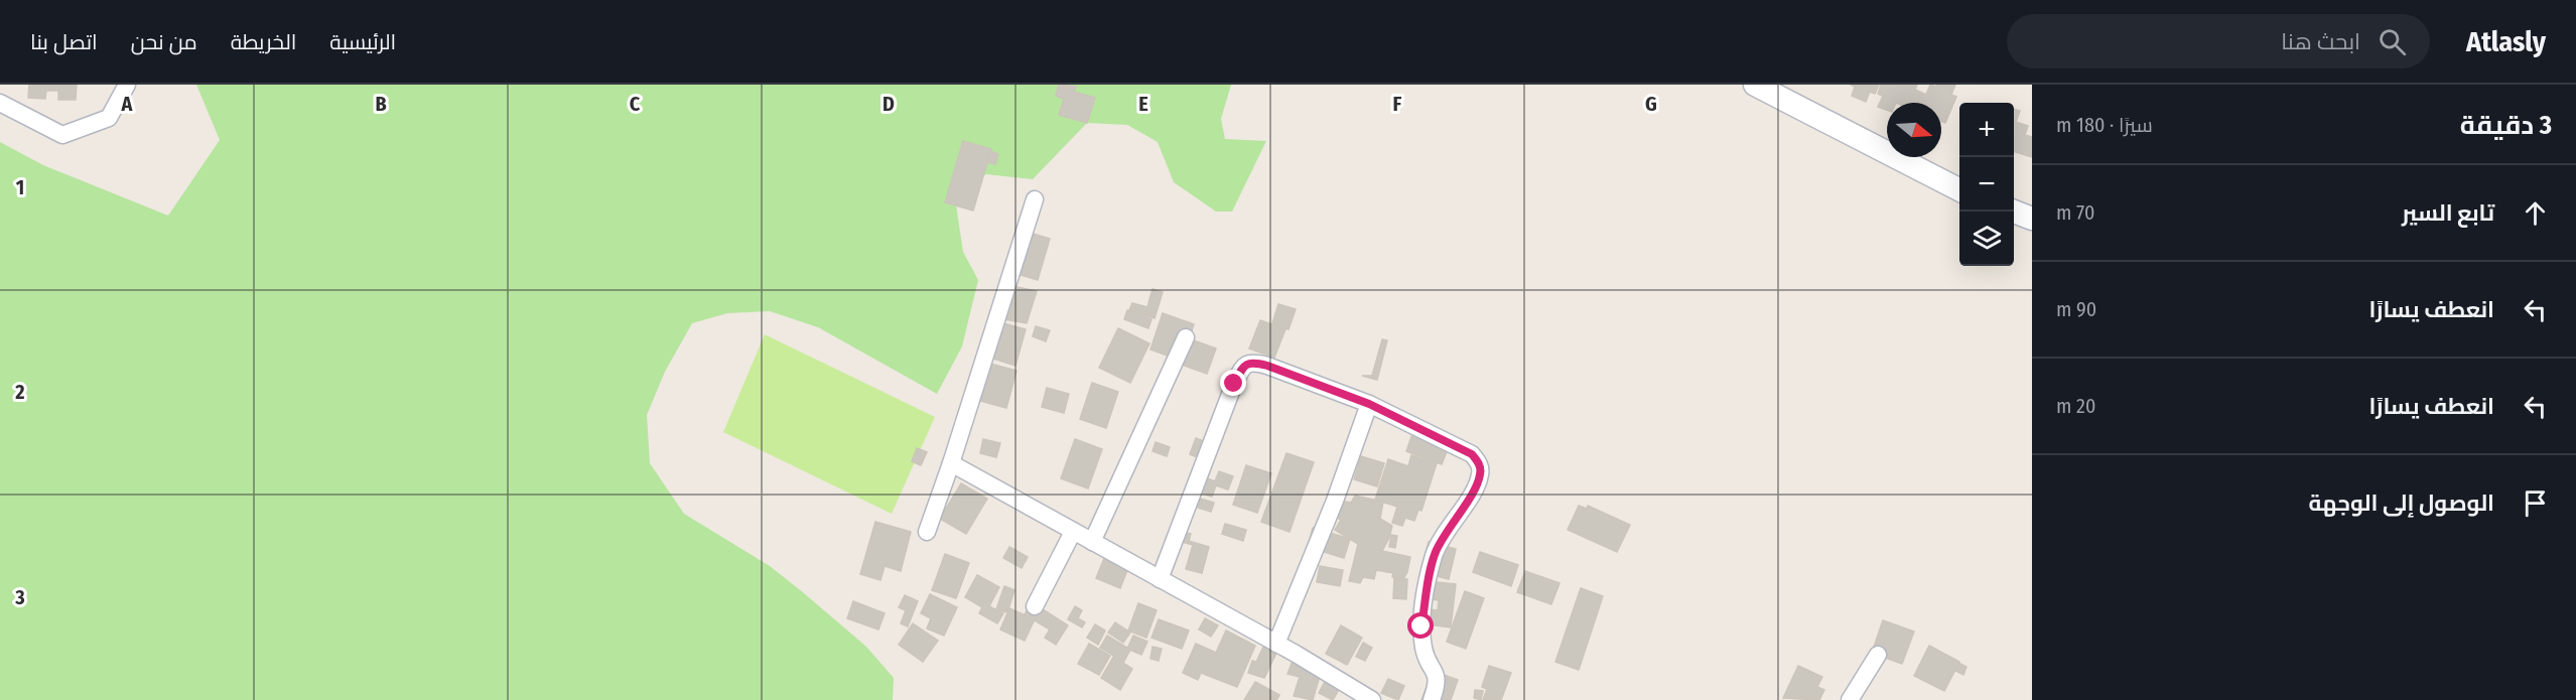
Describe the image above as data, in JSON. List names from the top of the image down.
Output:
{
  "north": "right",
  "page": {
    "header": "Atlasly",
    "search": "ابحث هنا",
    "nav": [
      "الرئيسية",
      "الخريطة",
      "من نحن",
      "اتصل بنا"
    ],
    "heading": ["3 دقيقة", "سيرًا · 180 m"],
    "map_buttons": ["+", "−"],
    "list": [
      ["تابع السير", "70 m"],
      ["انعطف يسارًا", "90 m"],
      ["انعطف يسارًا", "20 m"],
      "الوصول إلى الوجهة"
    ]
  },
  "grid": {
    "columns": [
      "A",
      "B",
      "C",
      "D",
      "E",
      "F",
      "G"
    ],
    "rows": ["1", "2", "3"]
  }
}
